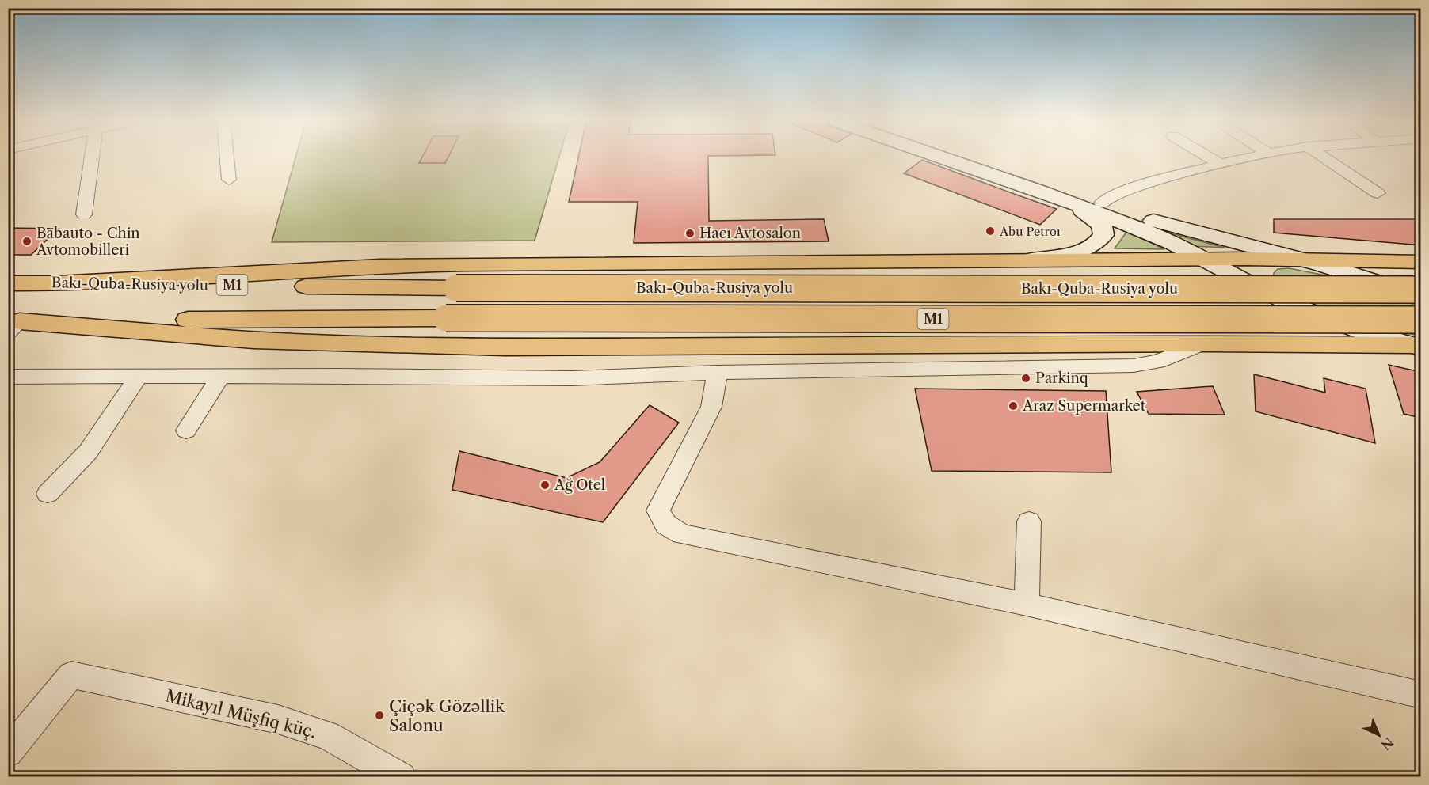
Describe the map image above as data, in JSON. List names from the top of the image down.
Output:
{
  "streets": {
    "highway": ["Bakı-Quba-Rusiya yolu", "M1"],
    "street": ["Mikayıl Müşfiq küç."]
  },
  "places": [
    "Abu Petroı",
    "Hacı Avtosalon",
    "Babauto - Chin Avtomobilleri",
    "Parkinq",
    "Araz Supermarket",
    "Ağ Otel",
    "Çiçək Gözəllik Salonu"
  ],
  "north": "bottom right"
}
